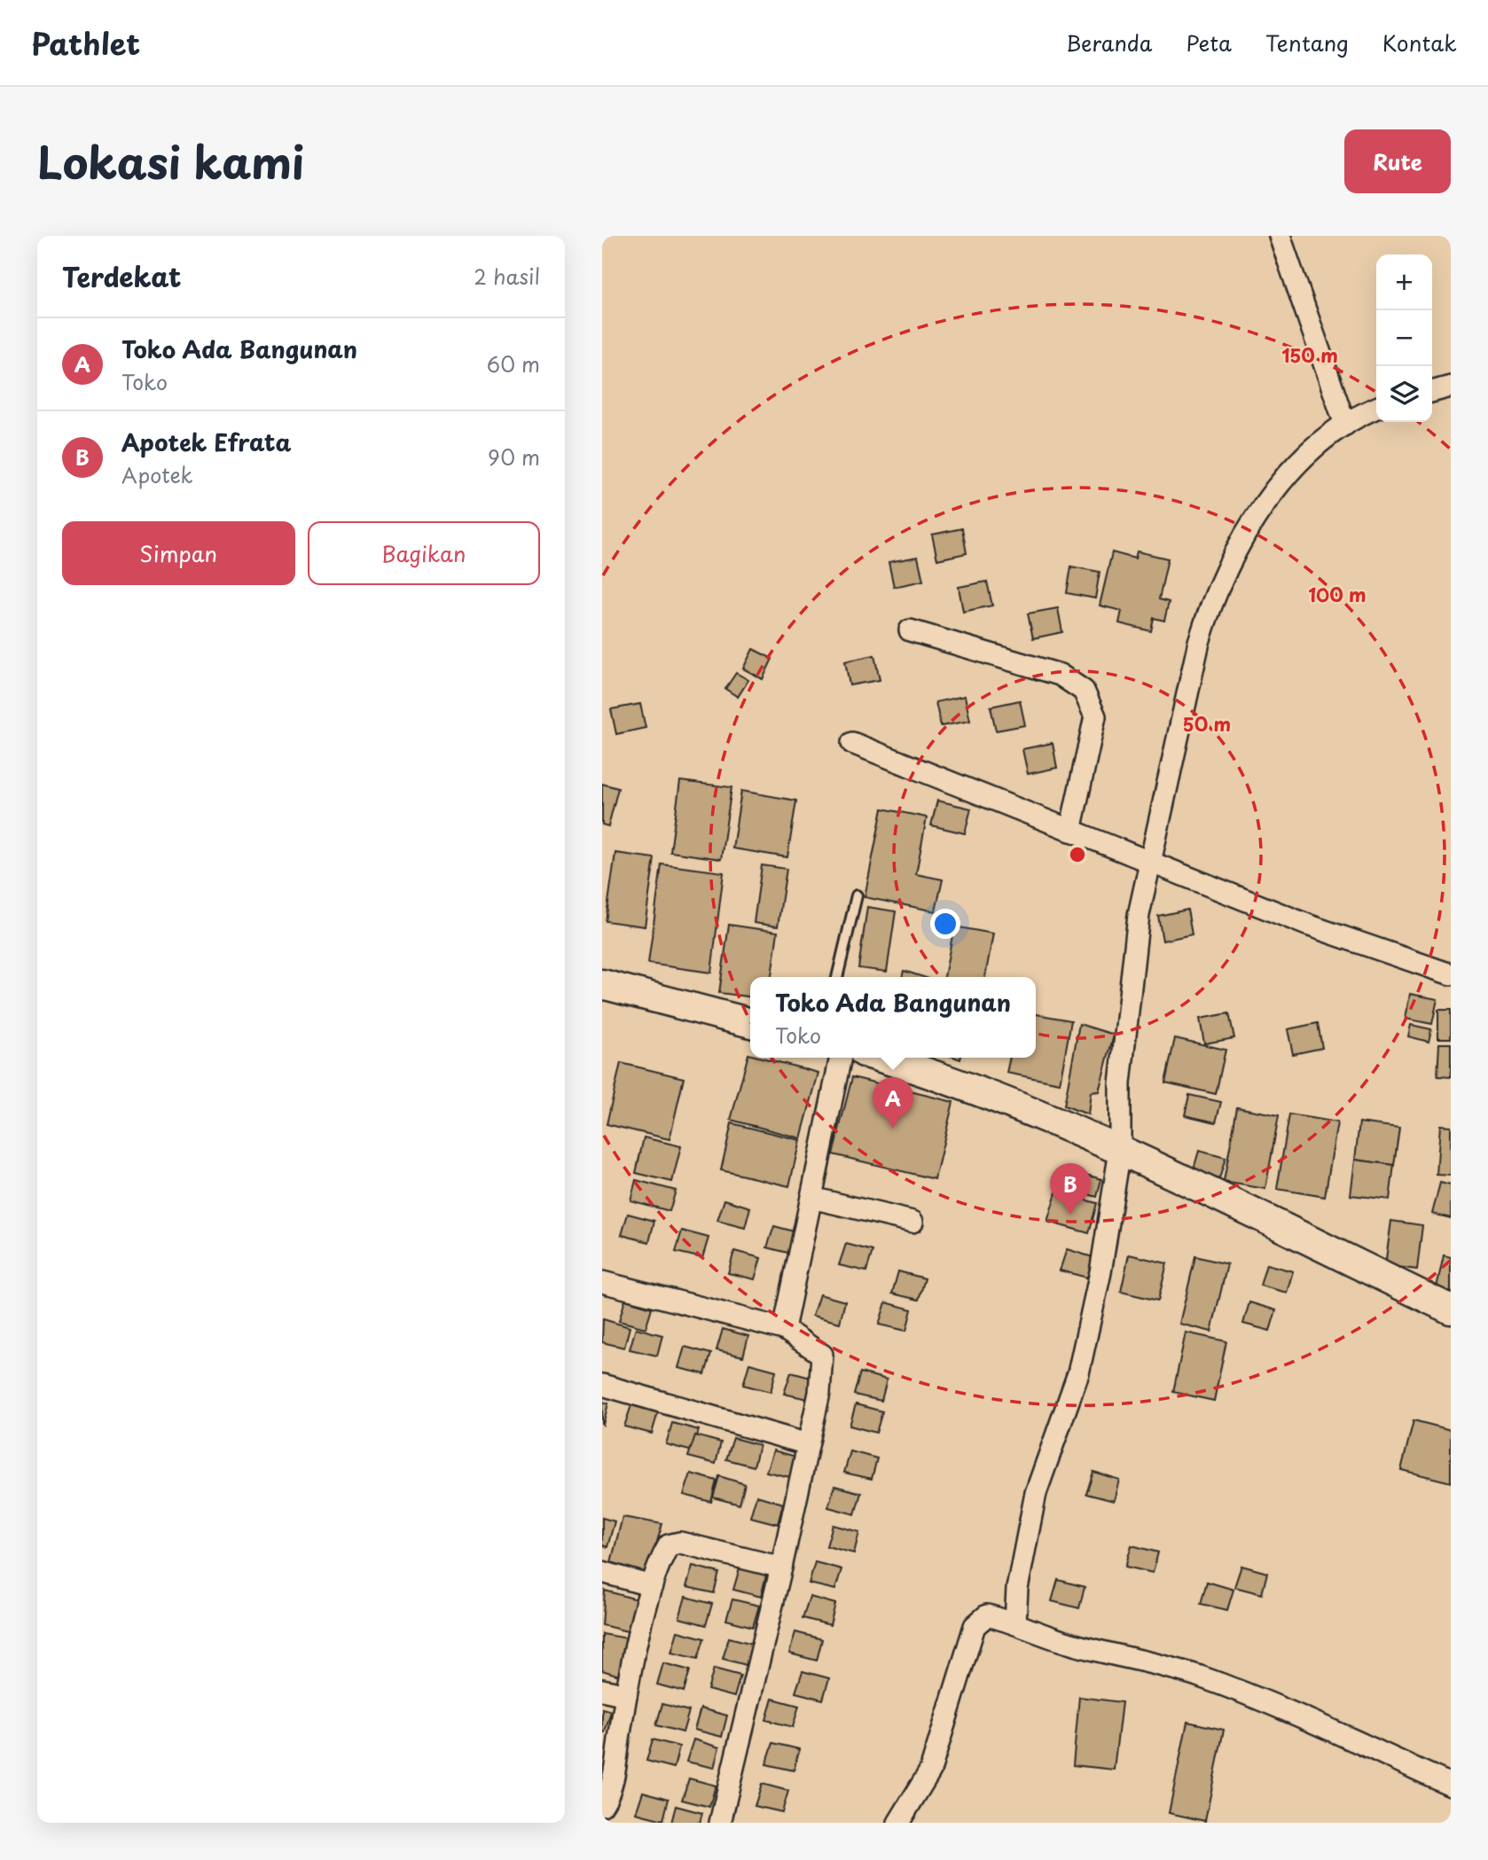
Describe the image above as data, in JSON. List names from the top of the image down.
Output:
{
  "page": {
    "header": "Pathlet",
    "nav": [
      "Beranda",
      "Peta",
      "Tentang",
      "Kontak"
    ],
    "title": "Lokasi kami",
    "buttons": [
      "Rute",
      ["Simpan", "Bagikan"]
    ],
    "heading": ["Terdekat", "2 hasil"],
    "map_buttons": ["+", "−"],
    "list": [
      {
        "mark": "A",
        "name": "Toko Ada Bangunan",
        "note": "Toko",
        "value": "60 m"
      },
      {
        "mark": "B",
        "name": "Apotek Efrata",
        "note": "Apotek",
        "value": "90 m"
      }
    ],
    "popup": ["Toko Ada Bangunan", "Toko"],
    "pins": ["A", "B"]
  },
  "rings": ["150 m", "100 m", "50 m"]
}
